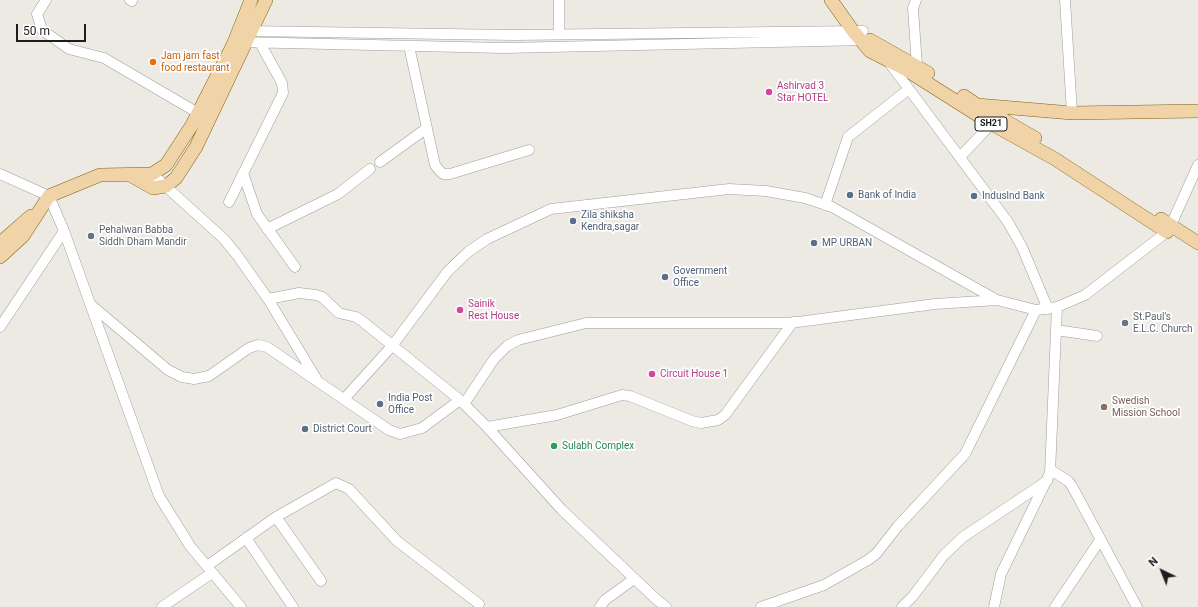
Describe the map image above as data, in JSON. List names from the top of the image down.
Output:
{
  "streets": {
    "main road": ["SH21"]
  },
  "places": [
    "Jam jam fast food restaurant",
    "Ashirvad 3 Star HOTEL",
    "Bank of India",
    "Induslnd Bank",
    "Zila shiksha Kendra,sagar",
    "Pehalwan Babba Siddh Dham Mandir",
    "MP URBAN",
    "Government Office",
    "Sainik Rest House",
    "St.Paul's E.L.C. Church",
    "Circuit House 1",
    "India Post Office",
    "Swedish Mission School",
    "District Court",
    "Sulabh Complex"
  ],
  "scale_bar": "50 m",
  "north": "top left"
}
